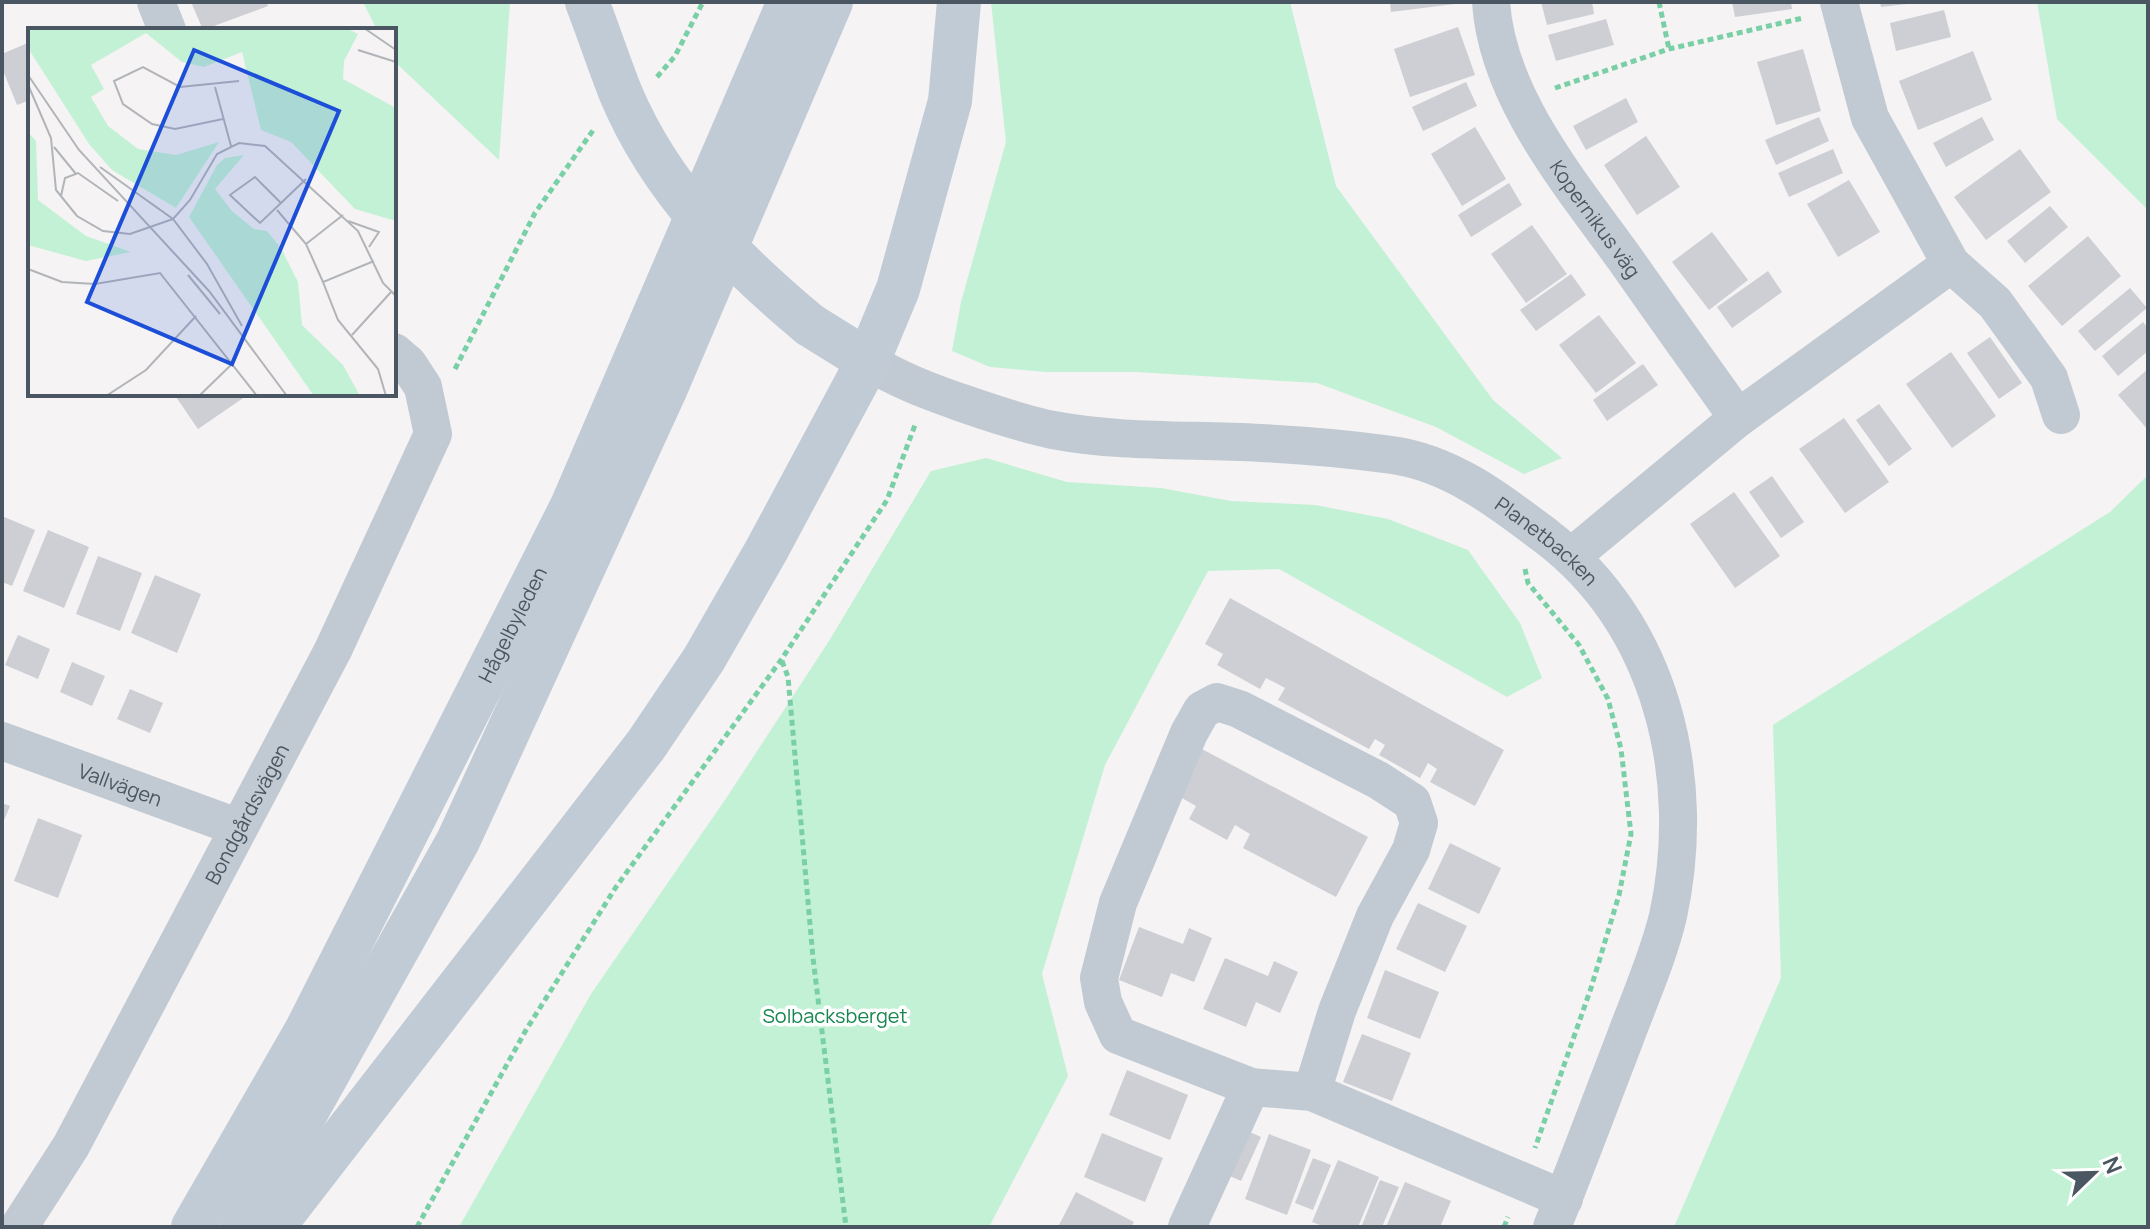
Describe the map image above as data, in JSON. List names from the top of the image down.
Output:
{
  "streets": {
    "main road": ["Hågelbyleden"],
    "street": [
      "Kopernikus väg",
      "Planetbacken",
      "Vallvägen",
      "Bondgårdsvägen"
    ]
  },
  "crossings": [
    ["Vallvägen", "Bondgårdsvägen"]
  ],
  "parks": ["Solbacksberget"],
  "north": "top right"
}
